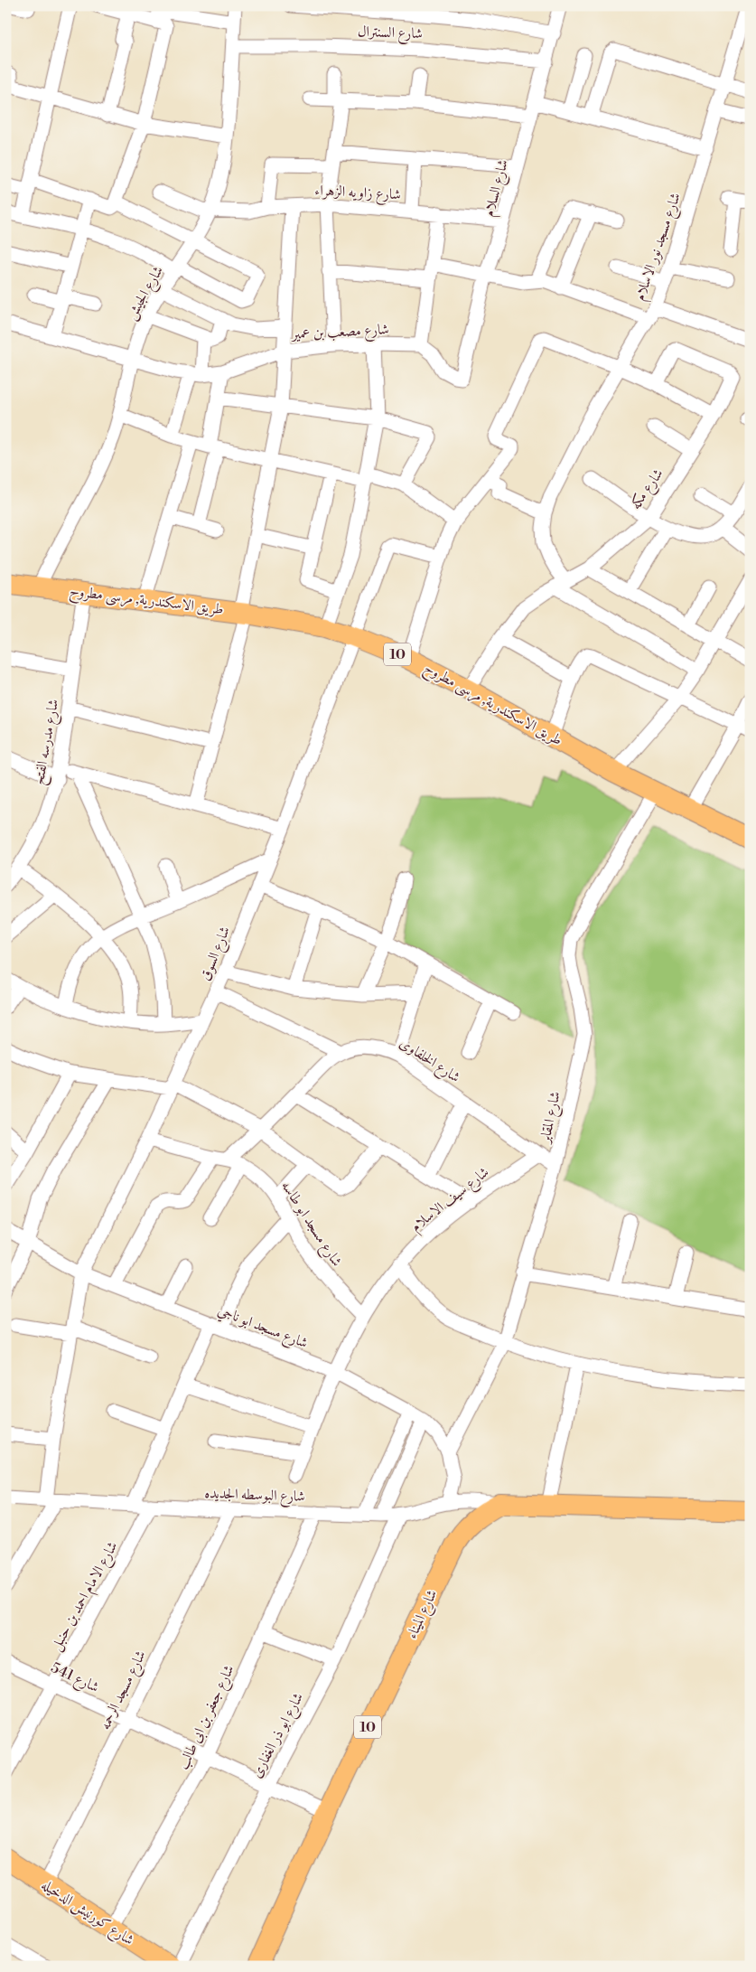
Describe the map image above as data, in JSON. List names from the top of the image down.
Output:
{
  "streets": {
    "main road": [
      "طريق الاسكندرية, مرسى مطروح",
      "10",
      "شارع الميناء",
      "شارع كورنيش الدخيله"
    ],
    "street": [
      "شارع السنترال",
      "شارع السلام",
      "شارع زاويه الزهراء",
      "شارع مسجد نور الاسلام",
      "شارع الجيش",
      "شارع مصعب بن عمير",
      "شارع مكه",
      "شارع مدرسه الفتح",
      "شارع السوق",
      "شارع الخلفاوى",
      "شارع المقابر",
      "شارع سيف الاسلام",
      "شارع مسجد ابو طاسه",
      "شارع مسجد ابو ناجي",
      "شارع البوسطه الجديده",
      "شارع الامام احمد بن حنبل",
      "شارع 541",
      "شارع مسجد الرحمه",
      "شارع جعفر بن ابى طالب",
      "شارع ابو ذر الغفارى"
    ]
  },
  "crossings": [
    ["شارع السنترال", "شارع السلام"],
    ["شارع السنترال", "شارع الجيش"],
    ["شارع السلام", "شارع زاويه الزهراء"],
    ["شارع السلام", "شارع مصعب بن عمير"],
    ["شارع زاويه الزهراء", "شارع الجيش"],
    ["شارع مسجد نور الاسلام", "شارع مكه"],
    ["شارع الجيش", "شارع مصعب بن عمير"],
    ["شارع الجيش", "طريق الاسكندرية, مرسى مطروح"],
    ["شارع مكه", "طريق الاسكندرية, مرسى مطروح"],
    ["طريق الاسكندرية, مرسى مطروح", "شارع مدرسه الفتح"],
    ["طريق الاسكندرية, مرسى مطروح", "شارع السوق"],
    ["طريق الاسكندرية, مرسى مطروح", "شارع المقابر"],
    ["شارع السوق", "شارع مسجد ابو طاسه"],
    ["شارع السوق", "شارع مسجد ابو ناجي"],
    ["شارع السوق", "شارع البوسطه الجديده"],
    ["شارع الخلفاوى", "شارع المقابر"],
    ["شارع الخلفاوى", "شارع سيف الاسلام"],
    ["شارع الخلفاوى", "شارع مسجد ابو طاسه"],
    ["شارع المقابر", "شارع مسجد ابو ناجي"],
    ["شارع سيف الاسلام", "شارع مسجد ابو طاسه"],
    ["شارع سيف الاسلام", "شارع مسجد ابو ناجي"],
    ["شارع مسجد ابو ناجي", "شارع البوسطه الجديده"],
    ["شارع البوسطه الجديده", "شارع الامام احمد بن حنبل"],
    ["شارع البوسطه الجديده", "شارع الميناء"],
    ["شارع البوسطه الجديده", "شارع مسجد الرحمه"],
    ["شارع البوسطه الجديده", "شارع جعفر بن ابى طالب"],
    ["شارع البوسطه الجديده", "شارع ابو ذر الغفارى"],
    ["شارع الامام احمد بن حنبل", "شارع 541"],
    ["شارع الميناء", "شارع 541"],
    ["شارع 541", "شارع مسجد الرحمه"],
    ["شارع 541", "شارع جعفر بن ابى طالب"],
    ["شارع 541", "شارع ابو ذر الغفارى"],
    ["شارع مسجد الرحمه", "شارع كورنيش الدخيله"],
    ["شارع جعفر بن ابى طالب", "شارع كورنيش الدخيله"]
  ]
}
